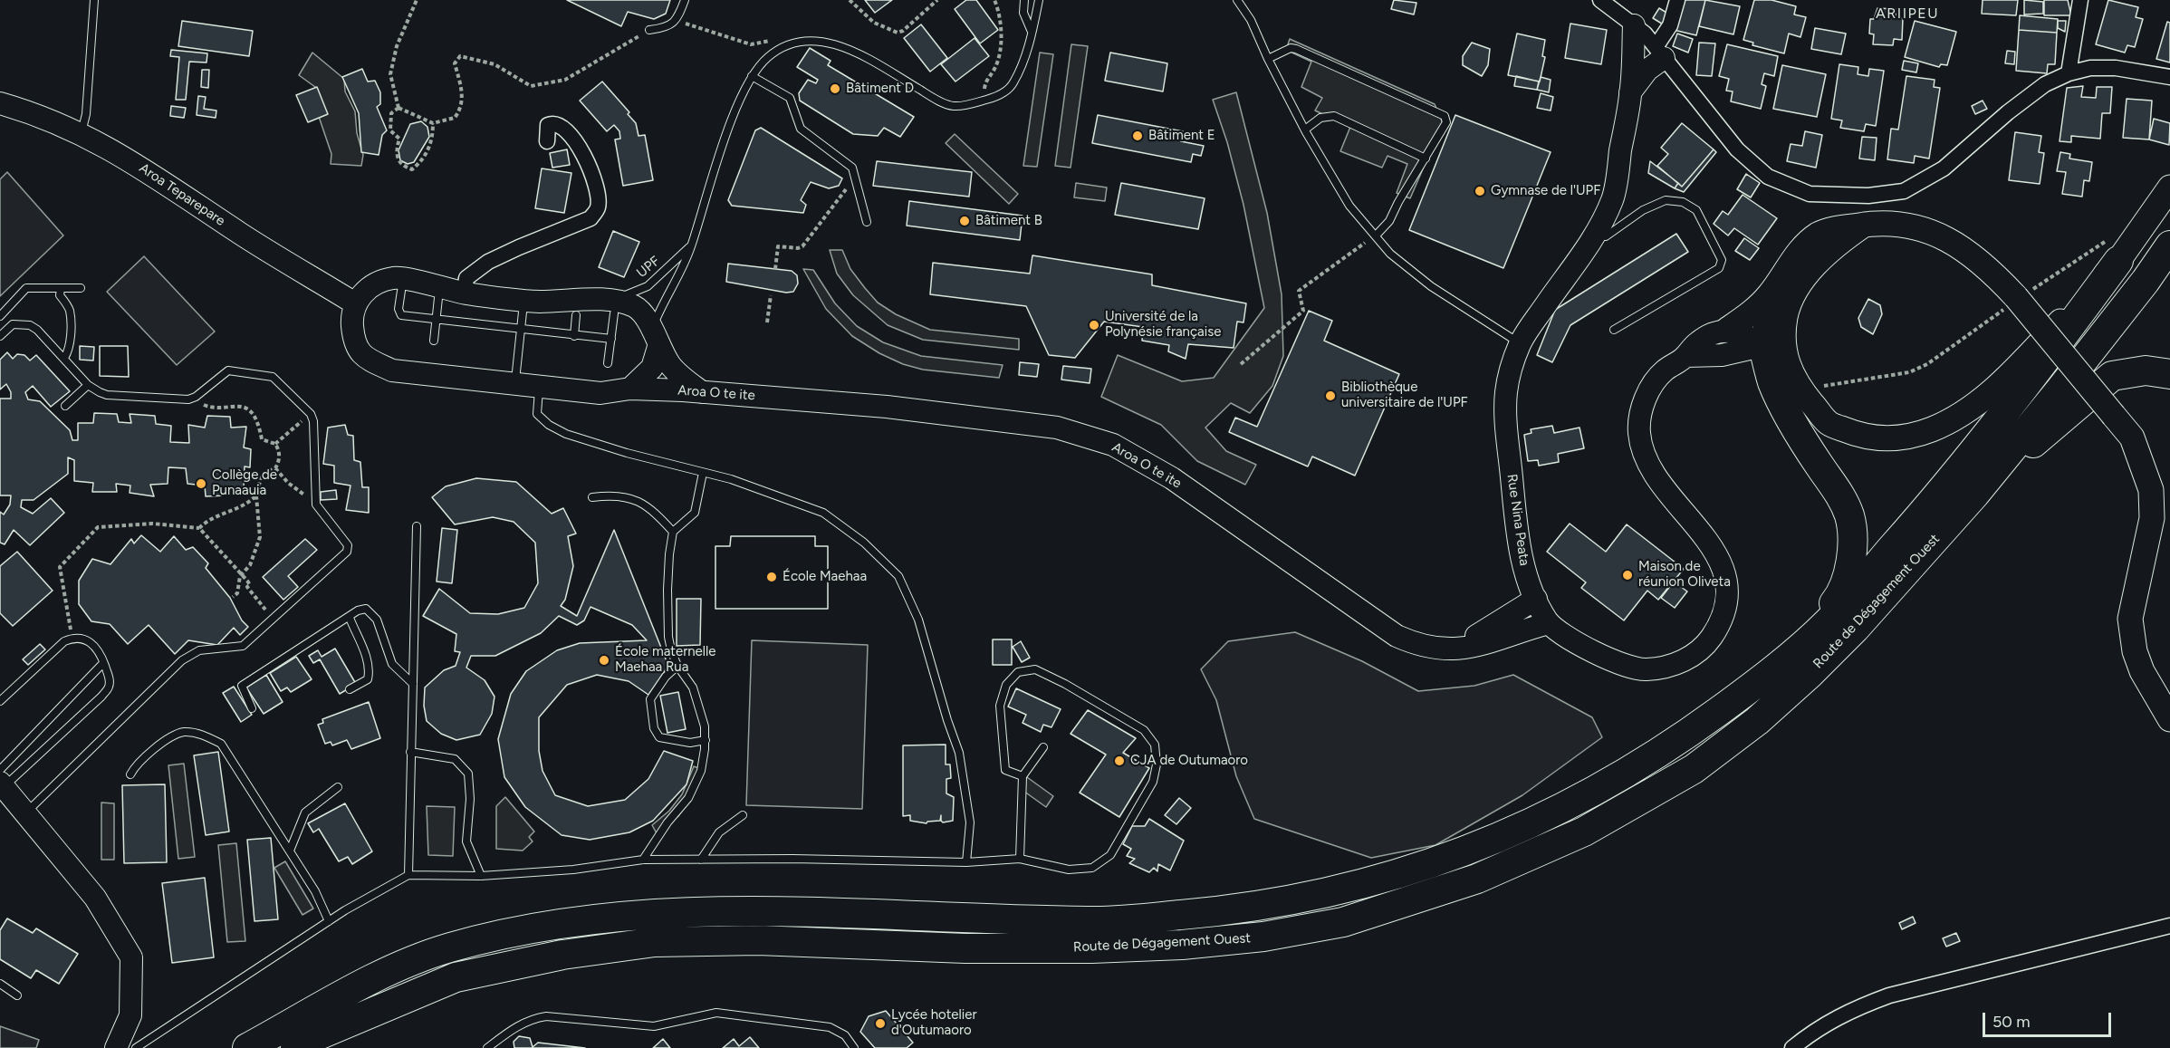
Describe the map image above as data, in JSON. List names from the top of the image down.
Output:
{
  "streets": {
    "highway": ["Route de Dégagement Ouest"],
    "main road": ["Aroa Teparepare", "Aroa O te ite", "Rue Nina Peata"],
    "lane": ["UPF"]
  },
  "crossings": [
    ["Aroa Teparepare", "Aroa O te ite"],
    ["Aroa O te ite", "Rue Nina Peata"]
  ],
  "districts": ["ARIIPEU"],
  "places": [
    "Bâtiment D",
    "Bâtiment E",
    "Gymnase de l'UPF",
    "Bâtiment B",
    "Université de la Polynésie française",
    "Bibliothèque universitaire de l'UPF",
    "Collège de Punaauia",
    "Maison de réunion Oliveta",
    "École Maehaa",
    "École maternelle Maehaa Rua",
    "CJA de Outumaoro",
    "Lycée hotelier d'Outumaoro"
  ],
  "scale_bar": "50 m"
}
